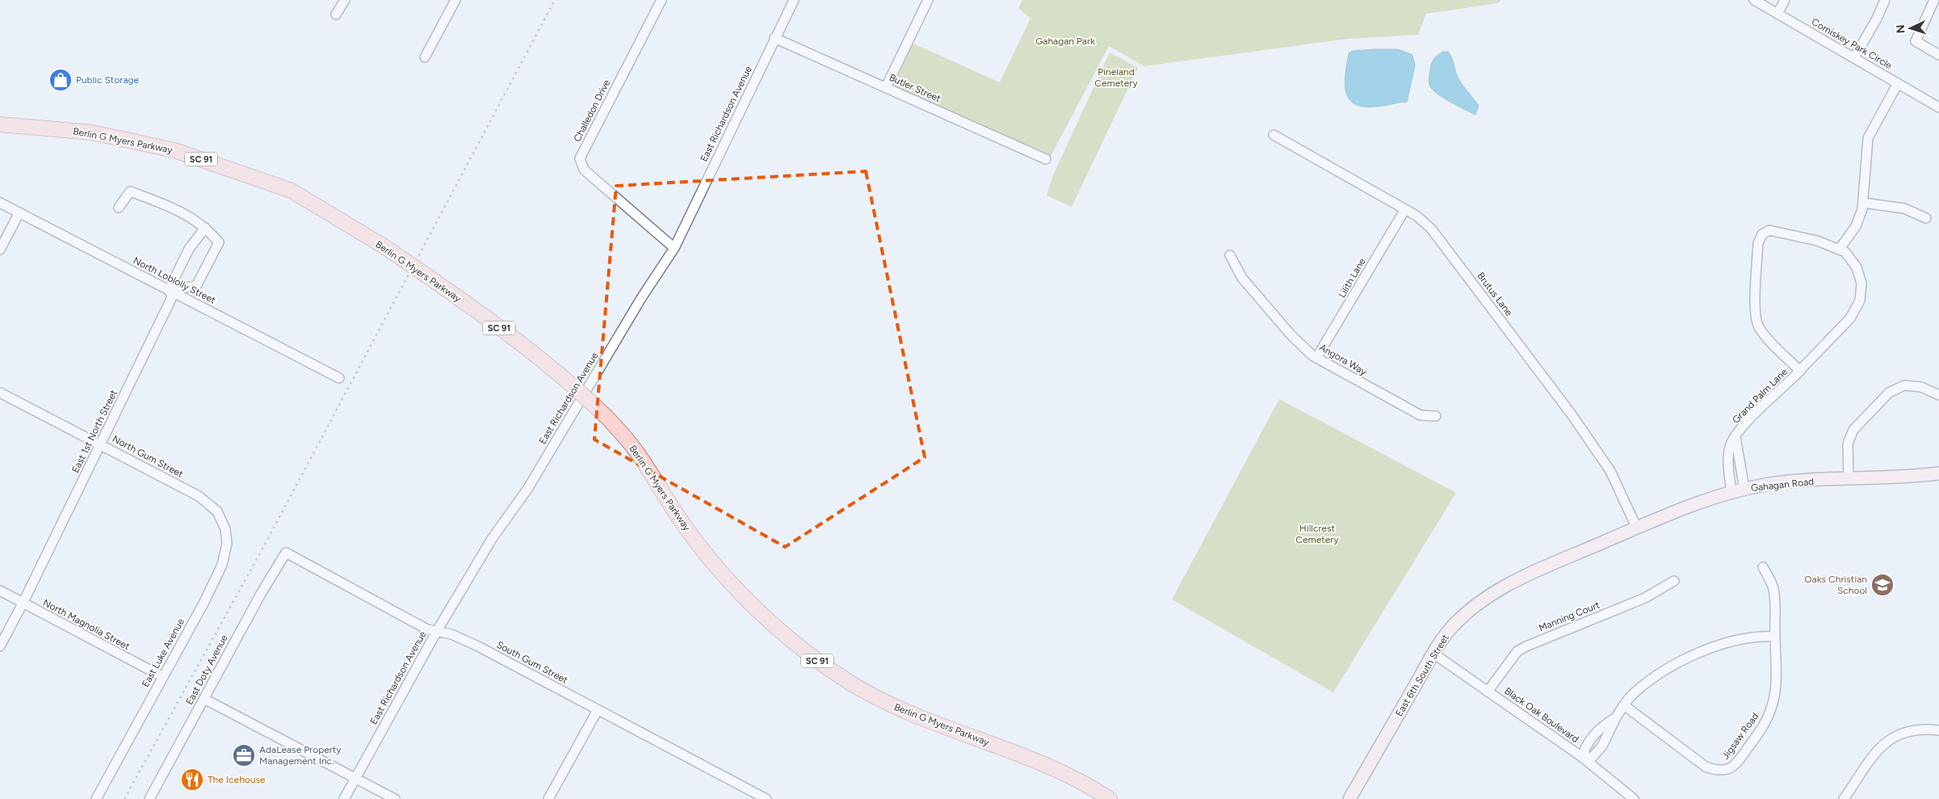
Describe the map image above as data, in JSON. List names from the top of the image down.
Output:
{
  "streets": {
    "main road": ["Berlin G Myers Parkway", "SC 91"],
    "street": [
      "Comiskey Park Circle",
      "Butler Street",
      "Challedon Drive",
      "East Richardson Avenue",
      "Lilith Lane",
      "North Loblolly Street",
      "Brutus Lane",
      "Angora Way",
      "Grand Palm Lane",
      "East 1st North Street",
      "North Gum Street",
      "Gahagan Road",
      "Manning Court",
      "North Magnolia Street",
      "East Luke Avenue",
      "South Gum Street",
      "East Doty Avenue",
      "East 6th South Street",
      "Black Oak Boulevard",
      "Jigsaw Road"
    ]
  },
  "crossings": [
    ["Butler Street", "East Richardson Avenue"],
    ["Challedon Drive", "East Richardson Avenue"],
    ["East Richardson Avenue", "South Gum Street"],
    ["Lilith Lane", "Brutus Lane"],
    ["Lilith Lane", "Angora Way"],
    ["North Loblolly Street", "East 1st North Street"],
    ["Brutus Lane", "Gahagan Road"],
    ["Brutus Lane", "East 6th South Street"],
    ["Grand Palm Lane", "Gahagan Road"],
    ["East 1st North Street", "North Gum Street"],
    ["East 1st North Street", "North Magnolia Street"],
    ["North Gum Street", "East Luke Avenue"],
    ["Gahagan Road", "East 6th South Street"],
    ["Manning Court", "Black Oak Boulevard"],
    ["North Magnolia Street", "East Luke Avenue"],
    ["South Gum Street", "East Doty Avenue"],
    ["East 6th South Street", "Black Oak Boulevard"]
  ],
  "parks": ["Gahagan Park", "Pineland Cemetery", "Hillcrest Cemetery"],
  "places": {
    "shop": ["Public Storage"],
    "school or university": ["Oaks Christian School"],
    "office": ["AdaLease Property Management Inc."],
    "restaurant": ["The Icehouse"]
  },
  "north": "left"
}
